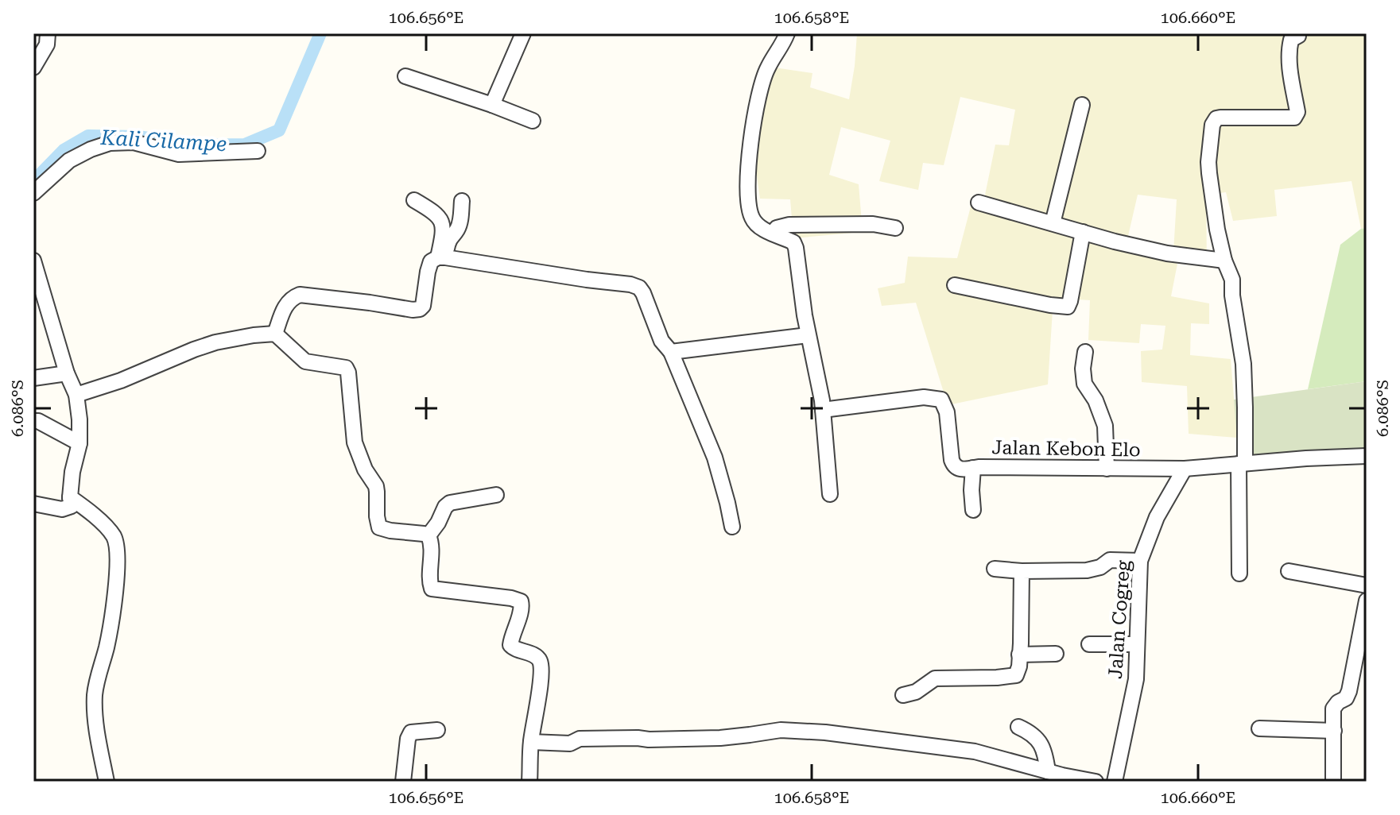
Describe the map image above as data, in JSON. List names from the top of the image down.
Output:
{
  "streets": {
    "street": ["Jalan Kebon Elo", "Jalan Cogreg"]
  },
  "crossings": [
    ["Jalan Kebon Elo", "Jalan Cogreg"]
  ],
  "water": ["Kali Cilampe"],
  "coordinates": [
    "106.656°E",
    "106.658°E",
    "106.660°E",
    "6.086°S"
  ]
}
